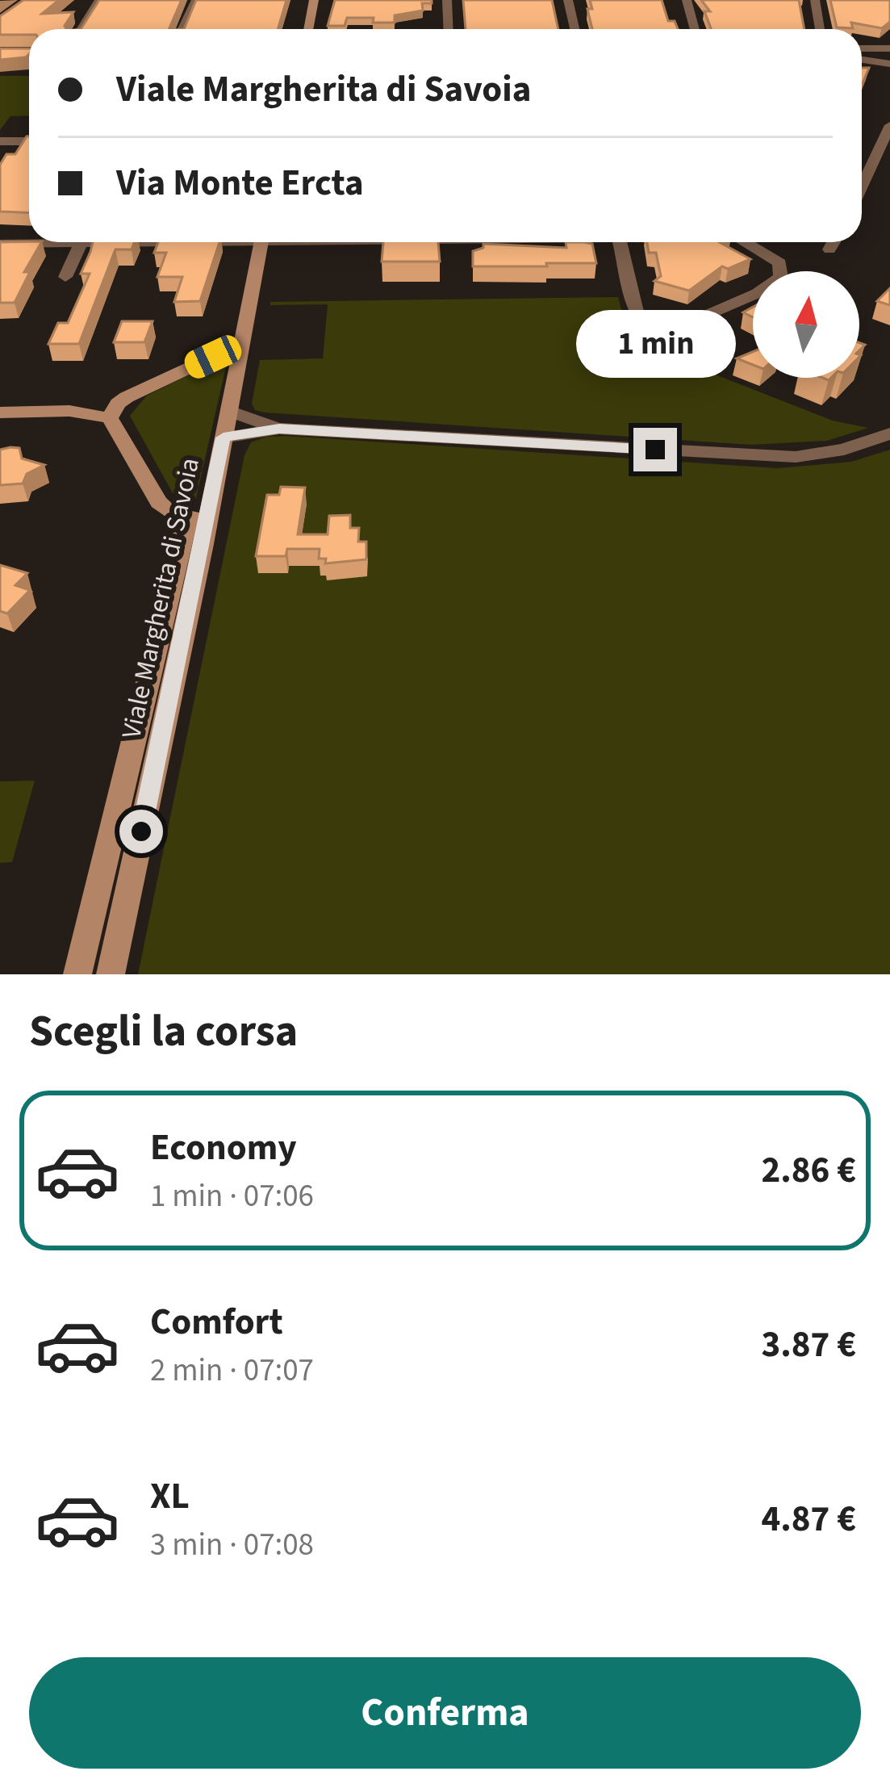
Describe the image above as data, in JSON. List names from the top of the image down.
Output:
{
  "streets": {
    "street": ["Viale Margherita di Savoia"]
  },
  "north": "top",
  "page": {
    "banner": ["Viale Margherita di Savoia", "Via Monte Ercta"],
    "bubble": "1 min",
    "heading": "Scegli la corsa",
    "list": [
      {
        "name": "Economy",
        "note": "1 min · 07:06",
        "value": "2.86 €"
      },
      {
        "name": "Comfort",
        "note": "2 min · 07:07",
        "value": "3.87 €"
      },
      {
        "name": "XL",
        "note": "3 min · 07:08",
        "value": "4.87 €"
      }
    ],
    "buttons": "Conferma"
  }
}
